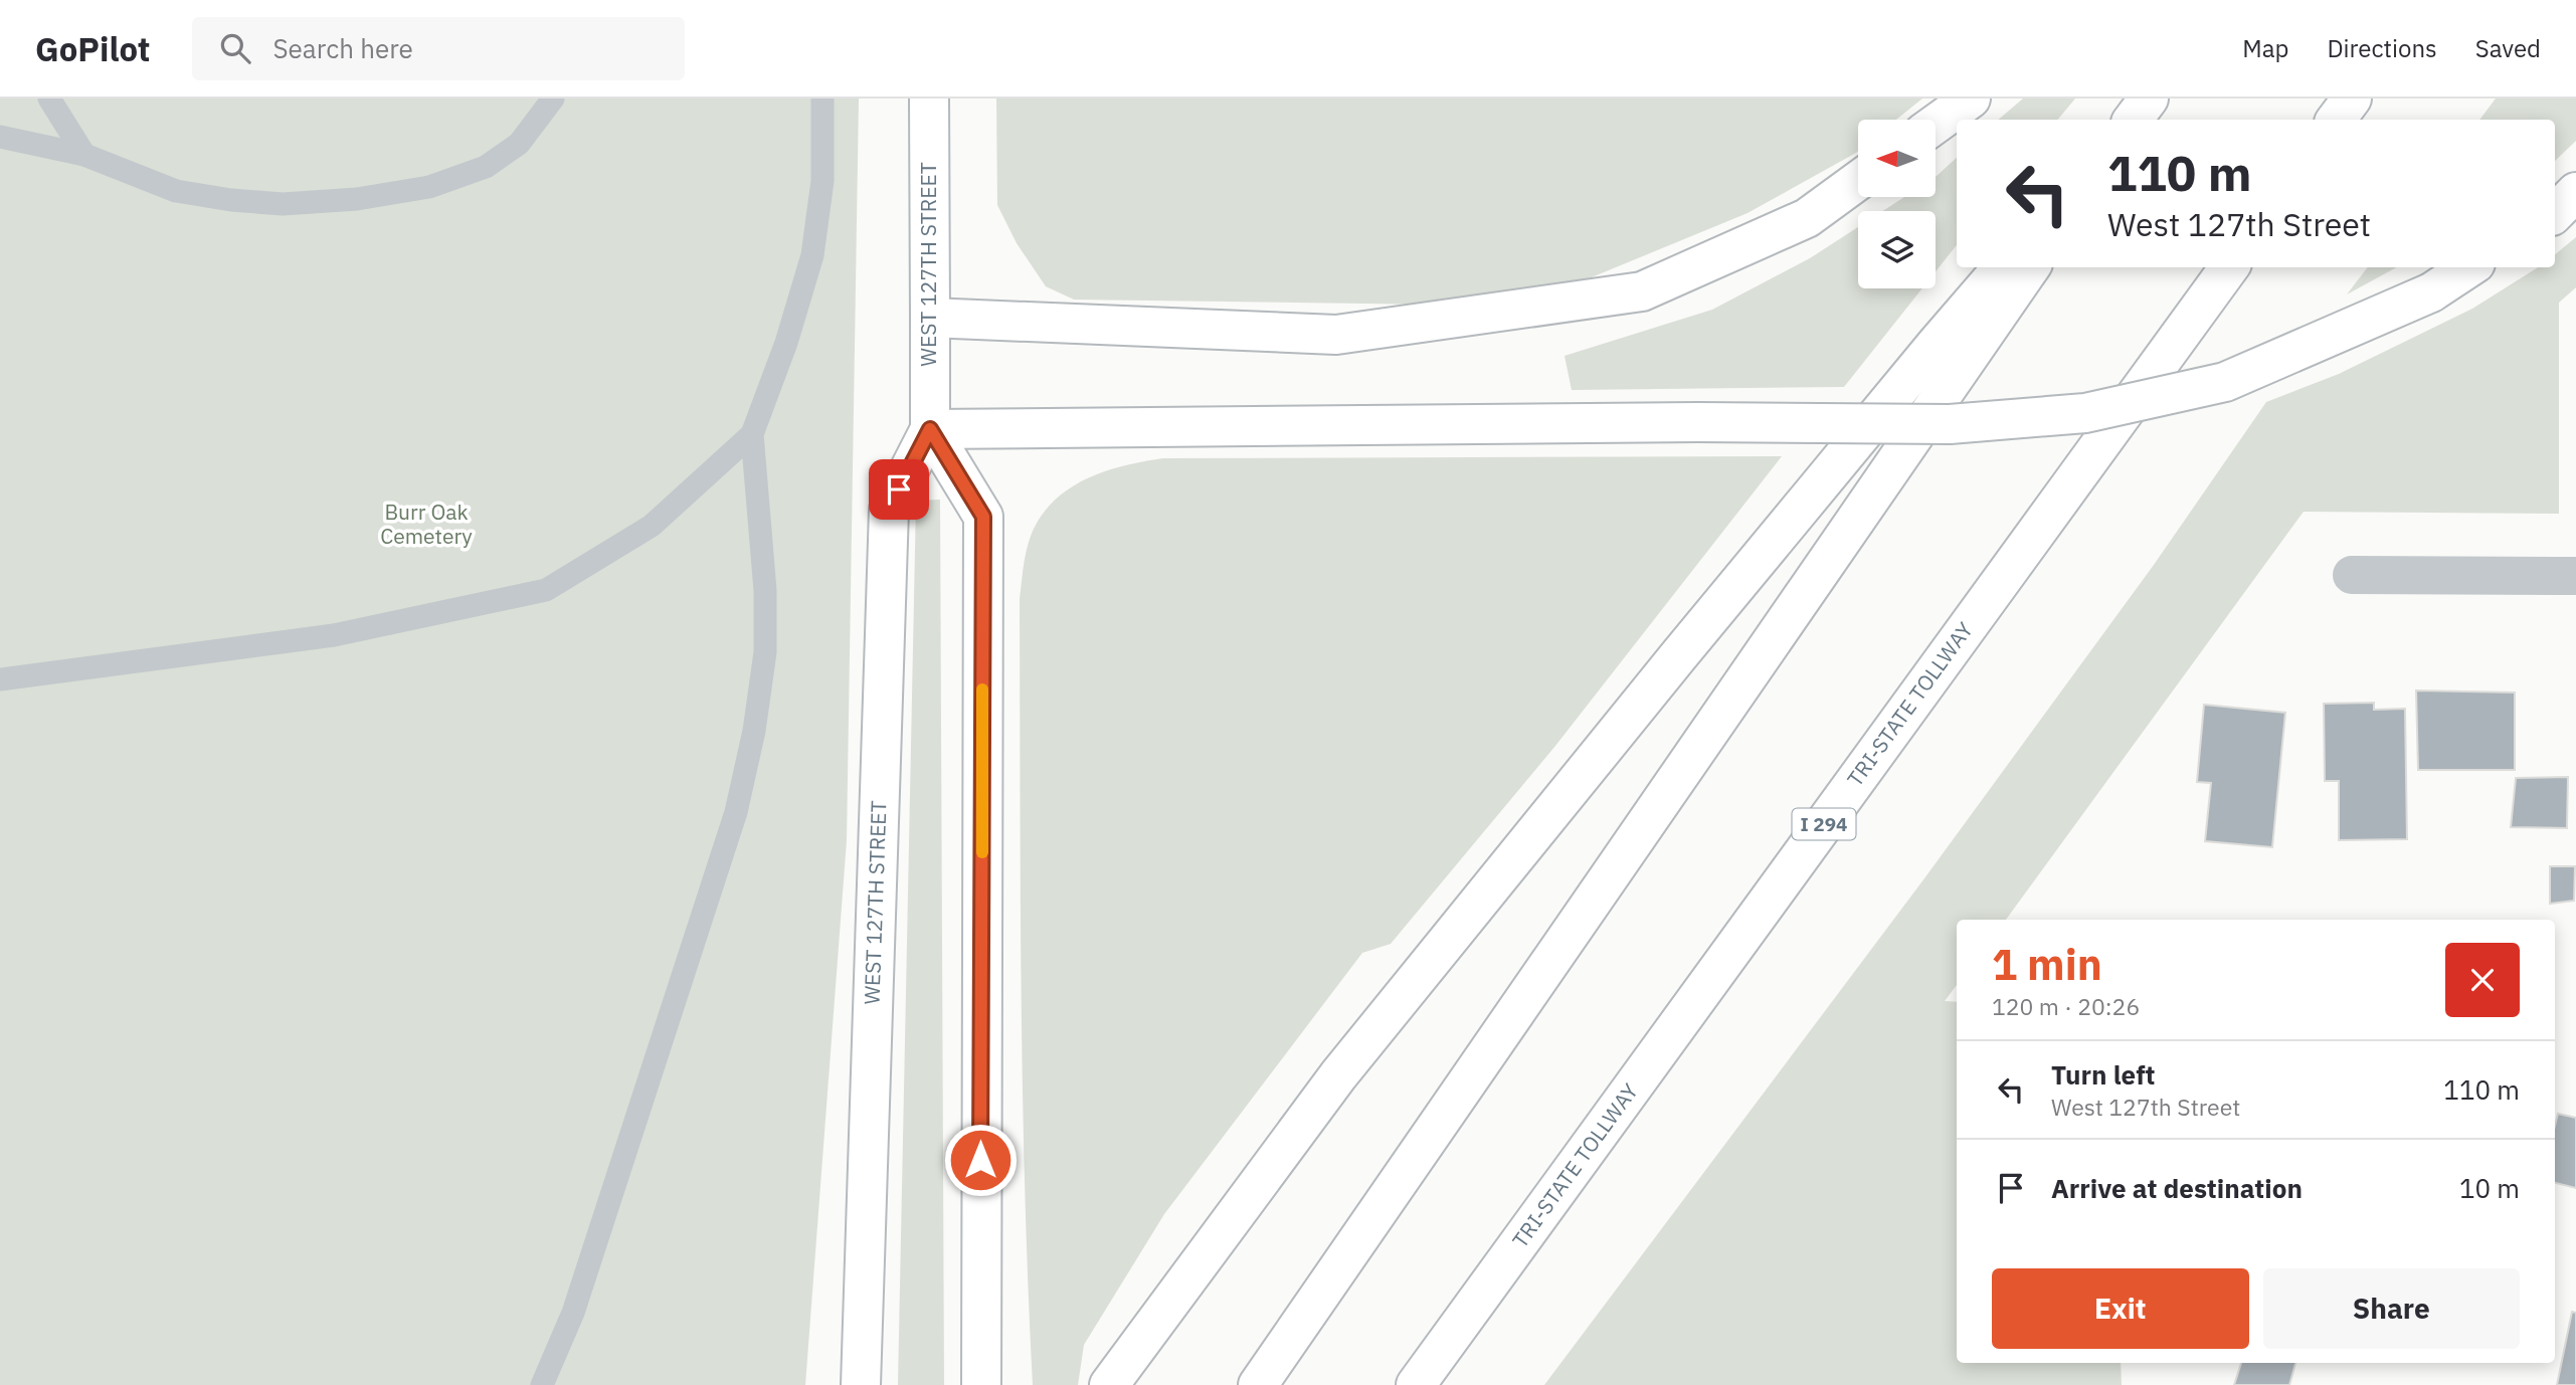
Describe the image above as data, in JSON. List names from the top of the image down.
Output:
{
  "streets": {
    "main road": ["WEST 127TH STREET", "TRI-STATE TOLLWAY", "I 294"]
  },
  "parks": ["Burr Oak Cemetery"],
  "north": "left",
  "page": {
    "header": "GoPilot",
    "search": "Search here",
    "nav": ["Map", "Directions", "Saved"],
    "turn": ["110 m", "West 127th Street"],
    "heading": ["1 min", "120 m · 20:26"],
    "list": [
      {
        "name": "Turn left",
        "note": "West 127th Street",
        "value": "110 m"
      },
      {
        "name": "Arrive at destination",
        "value": "10 m"
      }
    ],
    "buttons": ["Exit", "Share"]
  }
}
